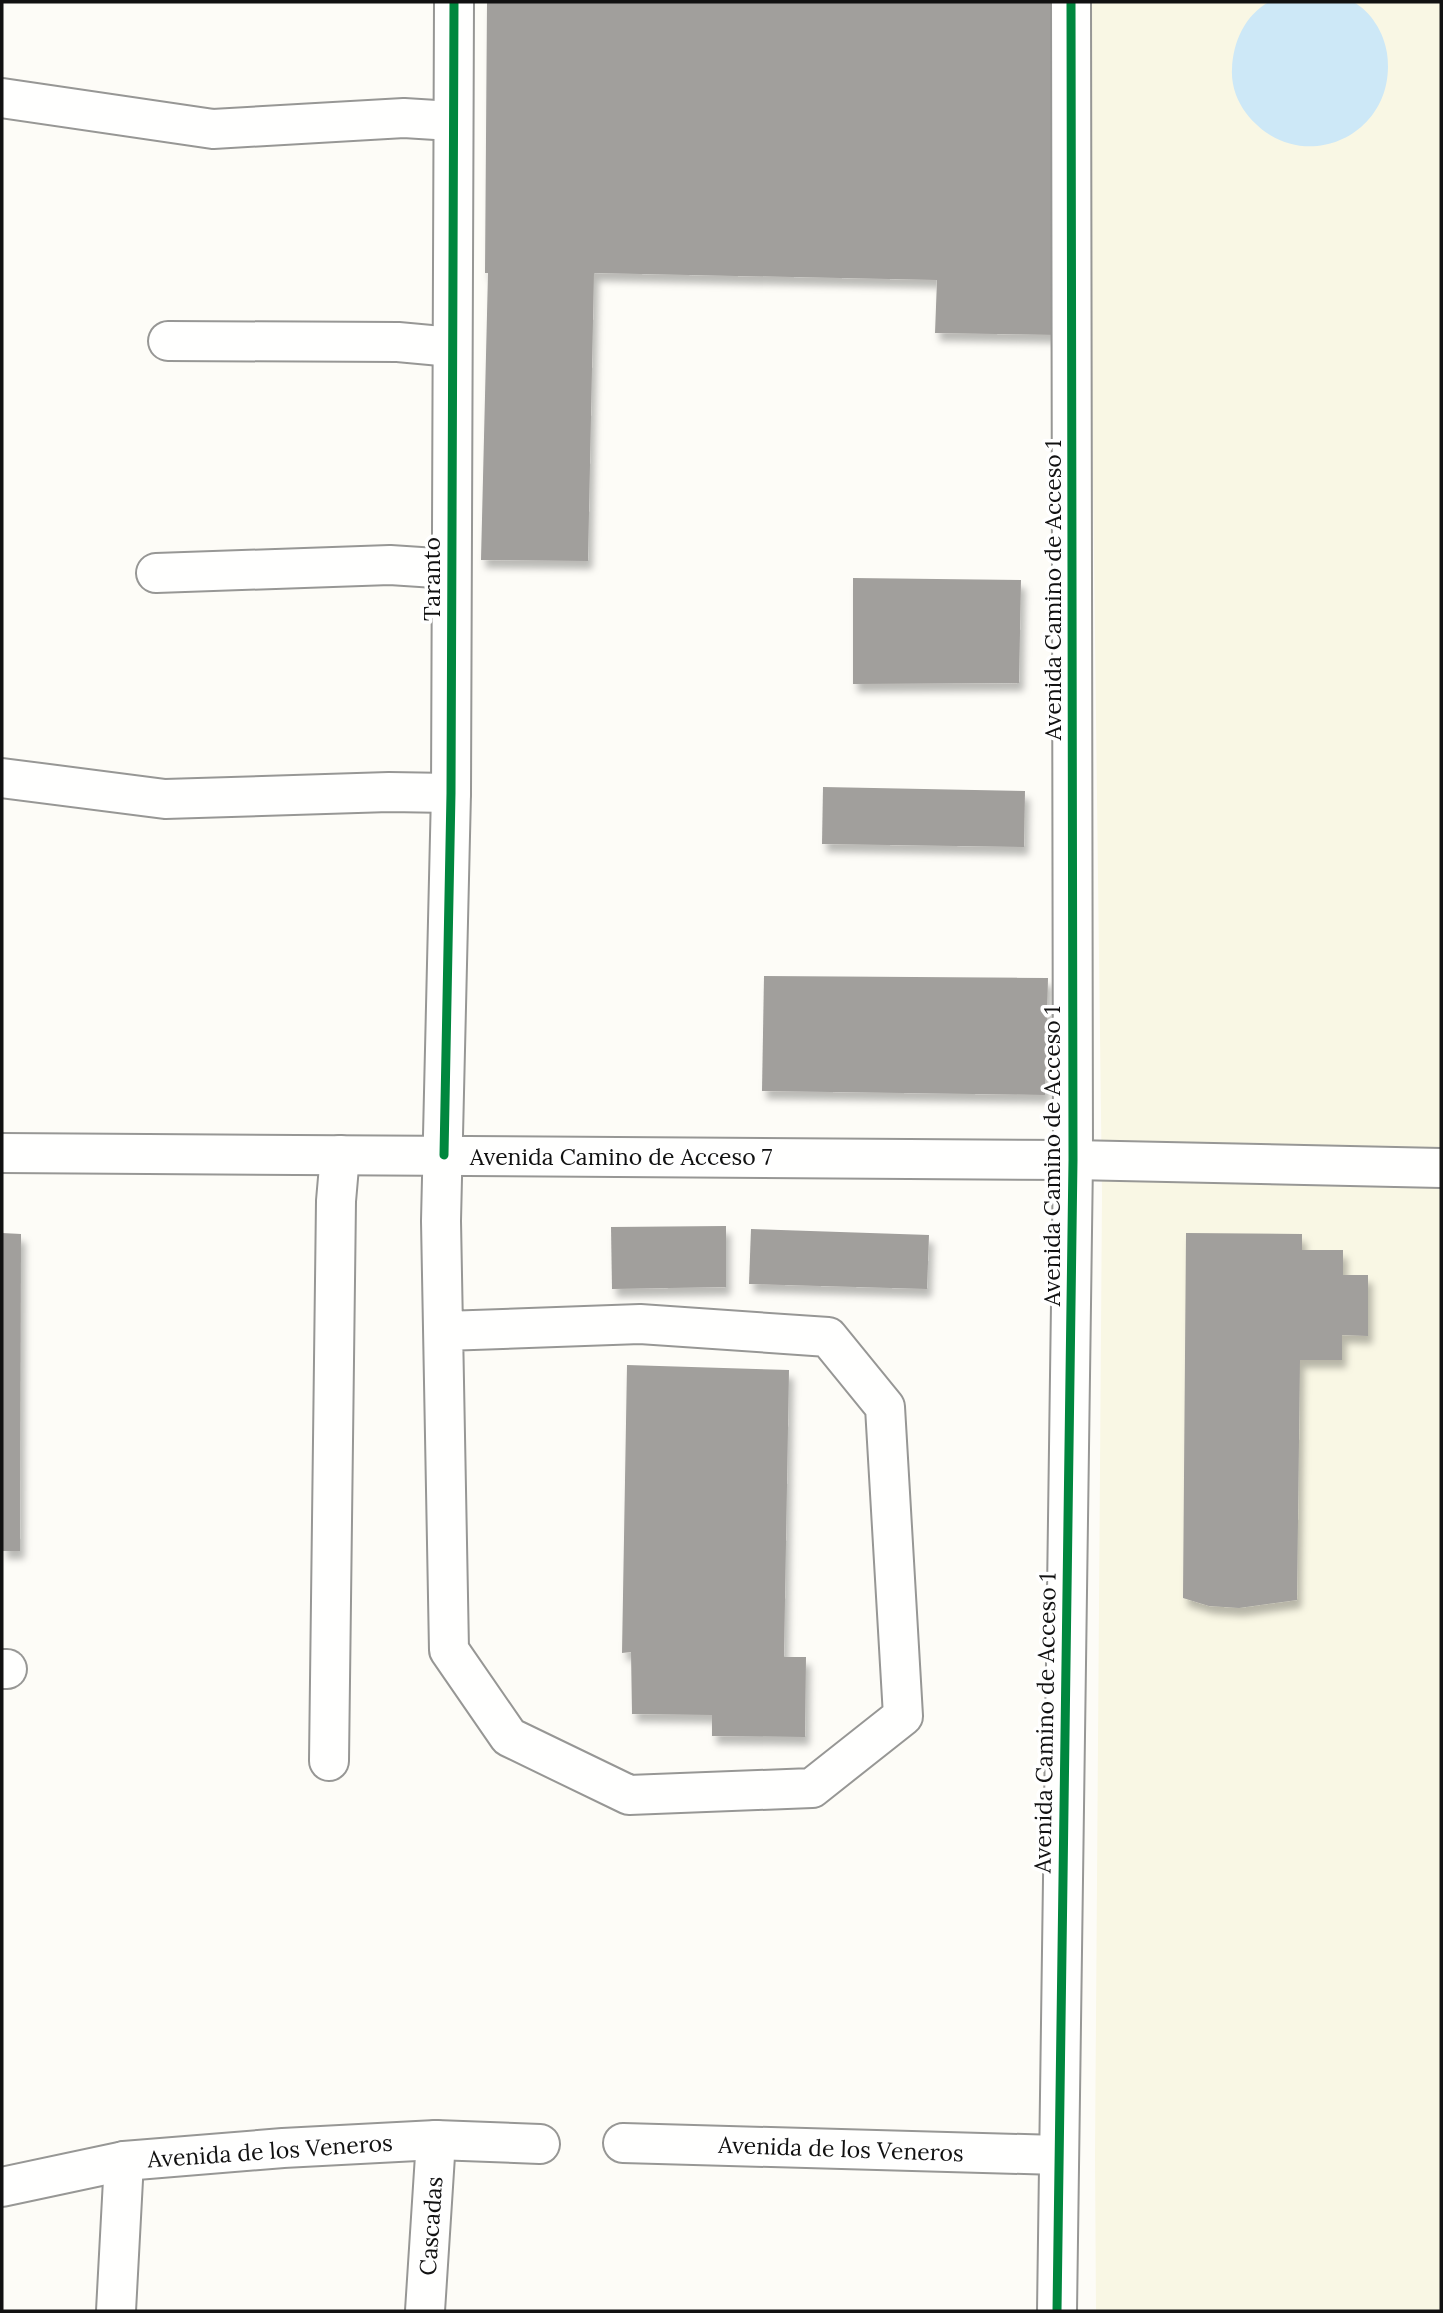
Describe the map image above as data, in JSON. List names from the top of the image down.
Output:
{
  "streets": {
    "street": [
      "Taranto",
      "Avenida Camino de Acceso 1",
      "Avenida Camino de Acceso 7",
      "Avenida de los Veneros",
      "Cascadas"
    ]
  },
  "crossings": [
    ["Taranto", "Avenida Camino de Acceso 7"],
    ["Avenida Camino de Acceso 1", "Avenida Camino de Acceso 7"],
    ["Avenida Camino de Acceso 1", "Avenida de los Veneros"],
    ["Avenida de los Veneros", "Cascadas"]
  ]
}
